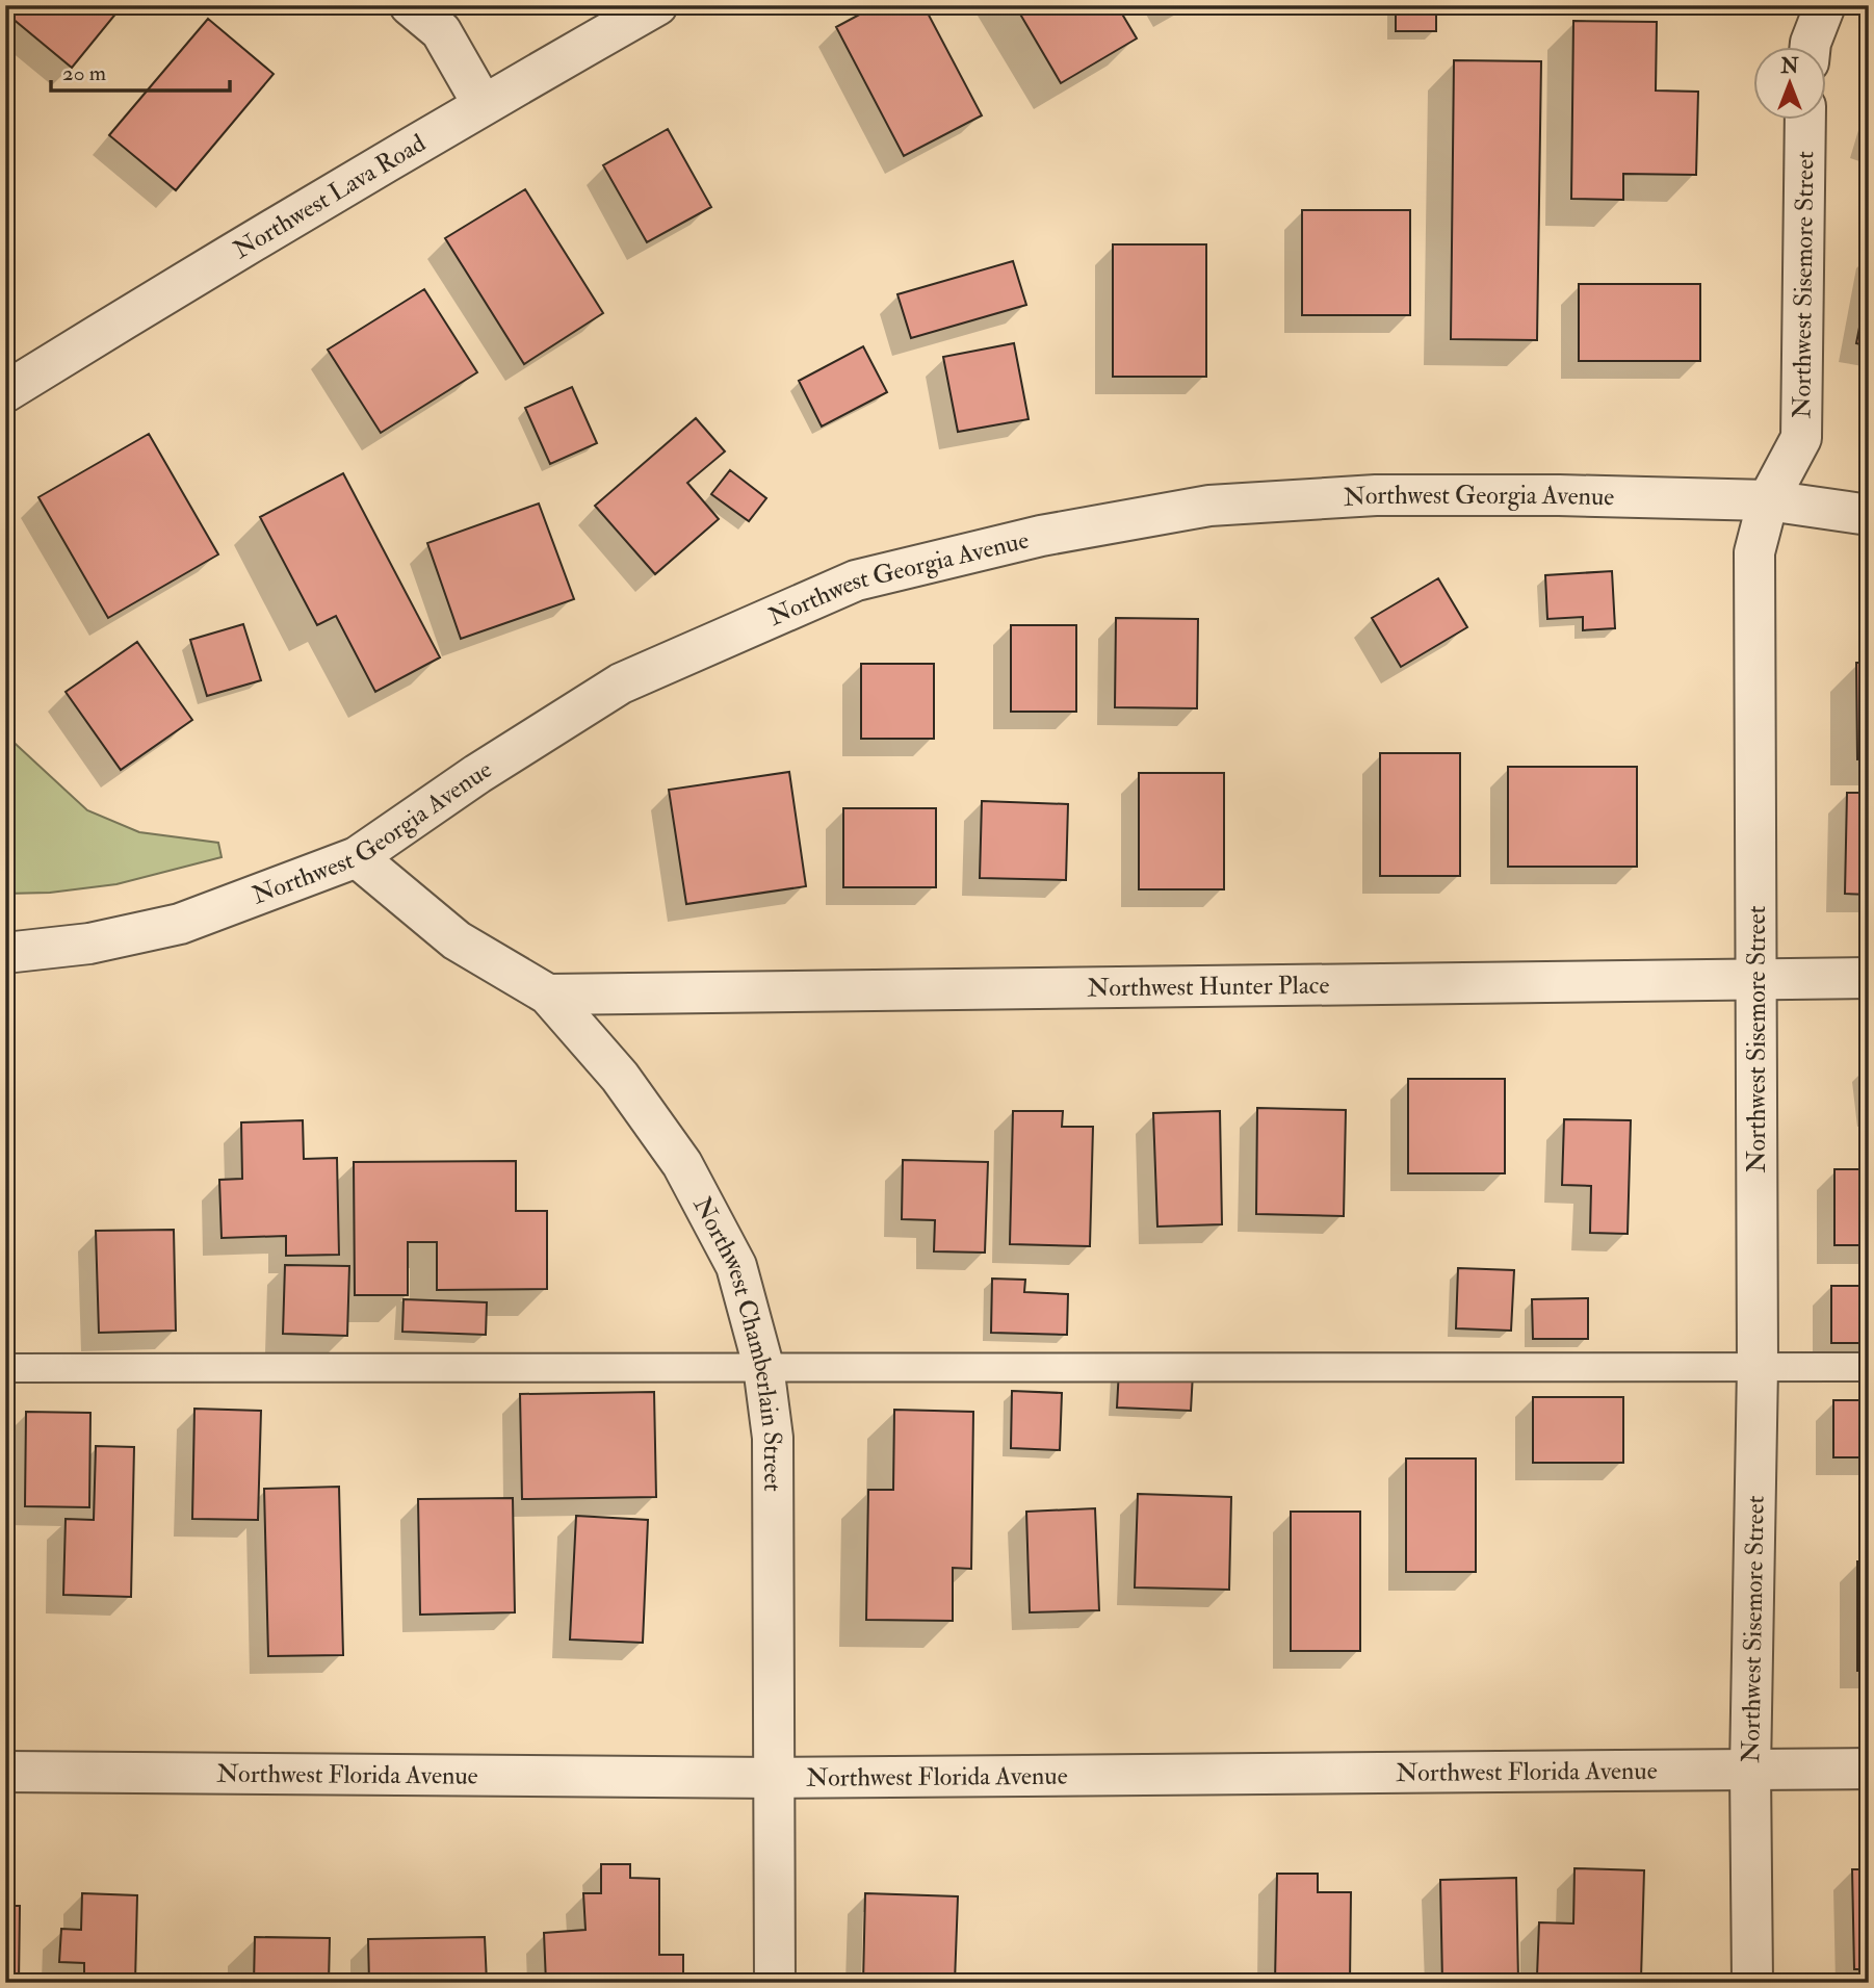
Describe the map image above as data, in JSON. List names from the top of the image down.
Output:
{
  "streets": {
    "street": [
      "Northwest Lava Road",
      "Northwest Sisemore Street",
      "Northwest Georgia Avenue",
      "Northwest Hunter Place",
      "Northwest Chamberlain Street",
      "Northwest Florida Avenue"
    ]
  },
  "crossings": [
    ["Northwest Sisemore Street", "Northwest Georgia Avenue"],
    ["Northwest Sisemore Street", "Northwest Hunter Place"],
    ["Northwest Sisemore Street", "Northwest Florida Avenue"],
    ["Northwest Georgia Avenue", "Northwest Chamberlain Street"],
    ["Northwest Hunter Place", "Northwest Chamberlain Street"],
    ["Northwest Chamberlain Street", "Northwest Florida Avenue"]
  ],
  "scale_bar": "20 m",
  "north": "top"
}
